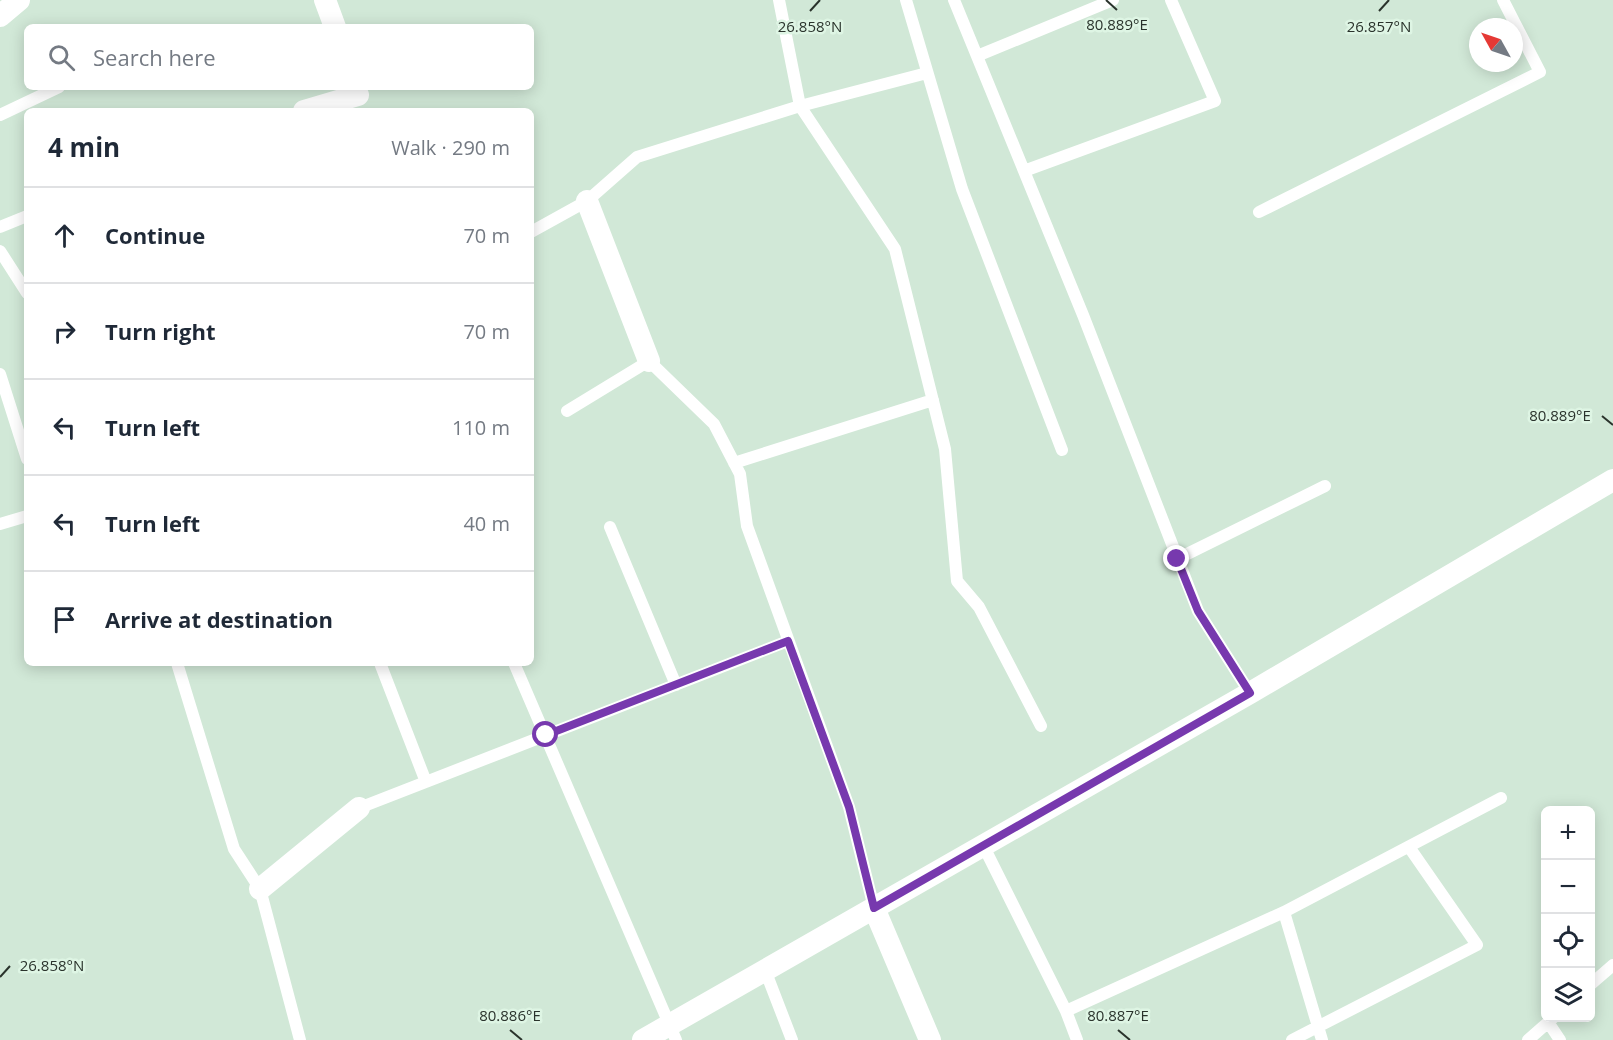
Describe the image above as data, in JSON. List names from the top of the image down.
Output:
{
  "north": "top left",
  "page": {
    "search": "Search here",
    "heading": ["4 min", "Walk · 290 m"],
    "list": [
      ["Continue", "70 m"],
      ["Turn right", "70 m"],
      ["Turn left", "110 m"],
      ["Turn left", "40 m"],
      "Arrive at destination"
    ],
    "map_buttons": ["+", "−"]
  },
  "coordinates": [
    "80.889°E",
    "26.858°N",
    "26.857°N",
    "80.886°E",
    "80.887°E"
  ]
}
